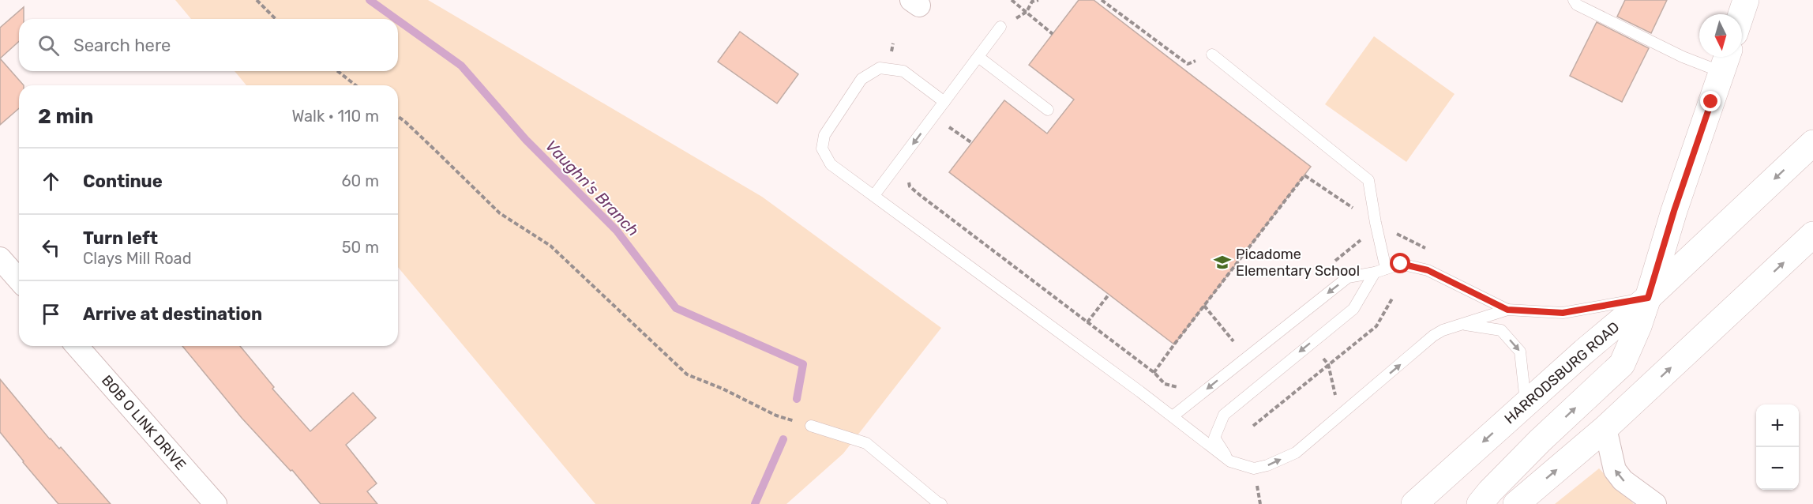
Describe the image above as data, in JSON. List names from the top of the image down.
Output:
{
  "streets": {
    "main road": ["HARRODSBURG ROAD"],
    "street": ["BOB O LINK DRIVE"]
  },
  "water": ["Vaughn's Branch"],
  "places": {
    "school or university": ["Picadome Elementary School"]
  },
  "north": "bottom",
  "page": {
    "search": "Search here",
    "heading": ["2 min", "Walk · 110 m"],
    "list": [
      ["Continue", "60 m"],
      ["Turn left", "Clays Mill Road", "50 m"],
      "Arrive at destination"
    ],
    "map_buttons": ["+", "−"]
  }
}
